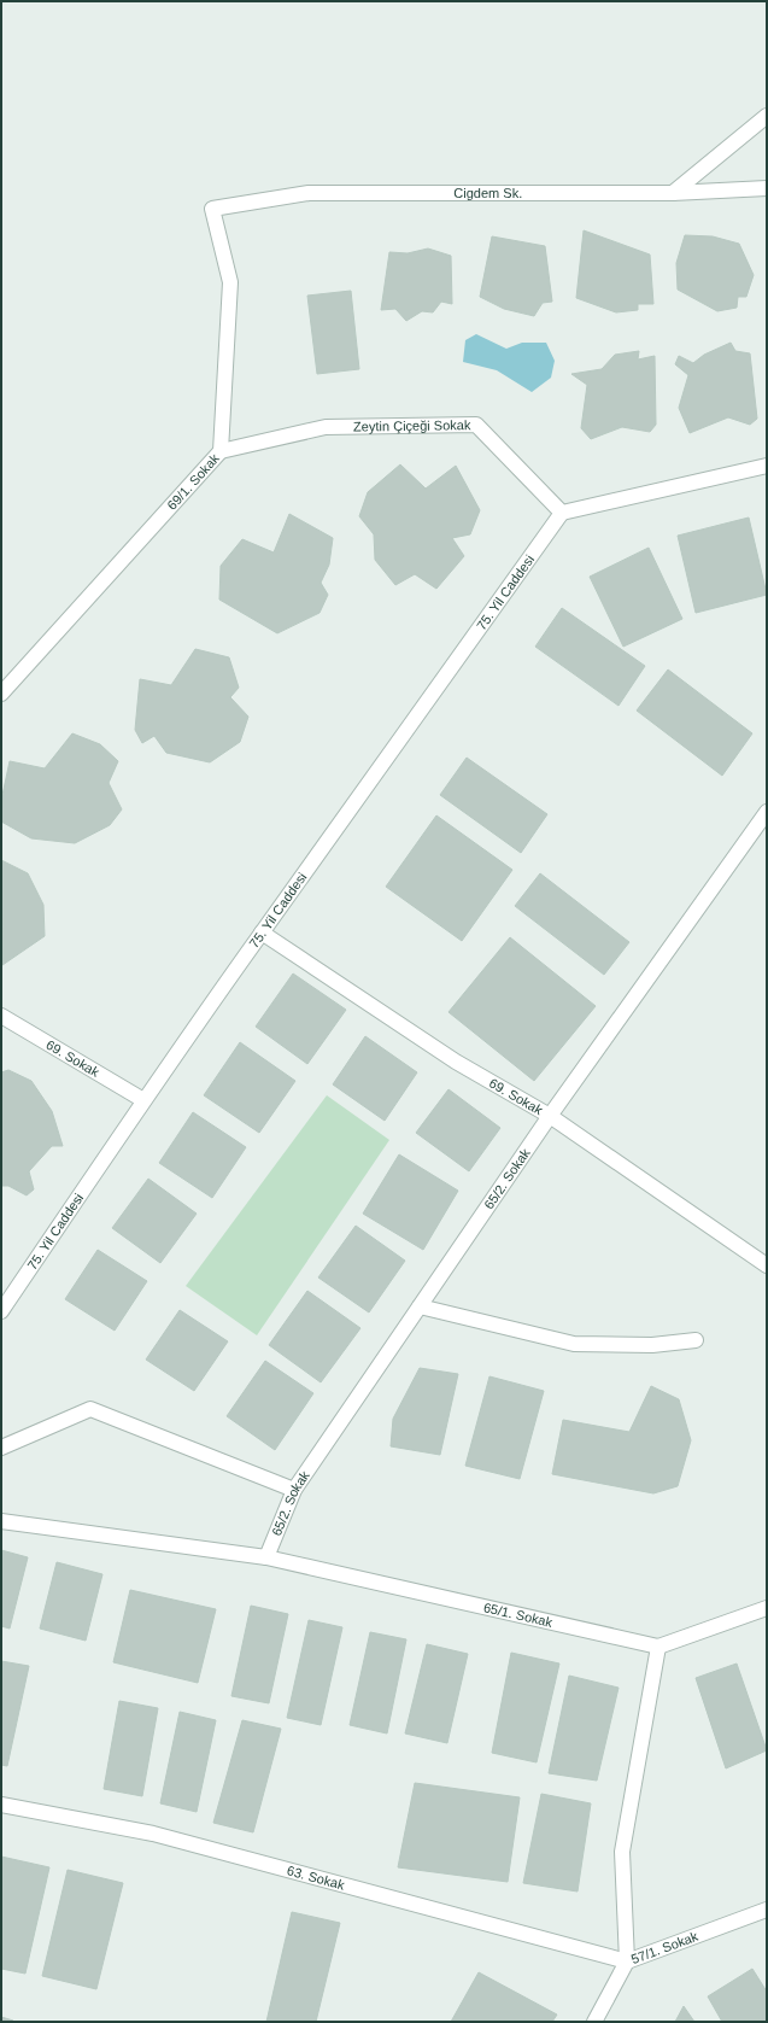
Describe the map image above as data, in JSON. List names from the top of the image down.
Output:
{
  "streets": {
    "street": [
      "Cigdem Sk.",
      "Zeytin Çiçeği Sokak",
      "69/1. Sokak",
      "75. Yil Caddesi",
      "69. Sokak",
      "65/2. Sokak",
      "65/1. Sokak",
      "63. Sokak",
      "57/1. Sokak"
    ]
  },
  "crossings": [
    ["Cigdem Sk.", "69/1. Sokak"],
    ["Zeytin Çiçeği Sokak", "69/1. Sokak"],
    ["Zeytin Çiçeği Sokak", "75. Yil Caddesi"],
    ["75. Yil Caddesi", "69. Sokak"],
    ["69. Sokak", "65/2. Sokak"],
    ["65/2. Sokak", "65/1. Sokak"],
    ["63. Sokak", "57/1. Sokak"]
  ]
}
